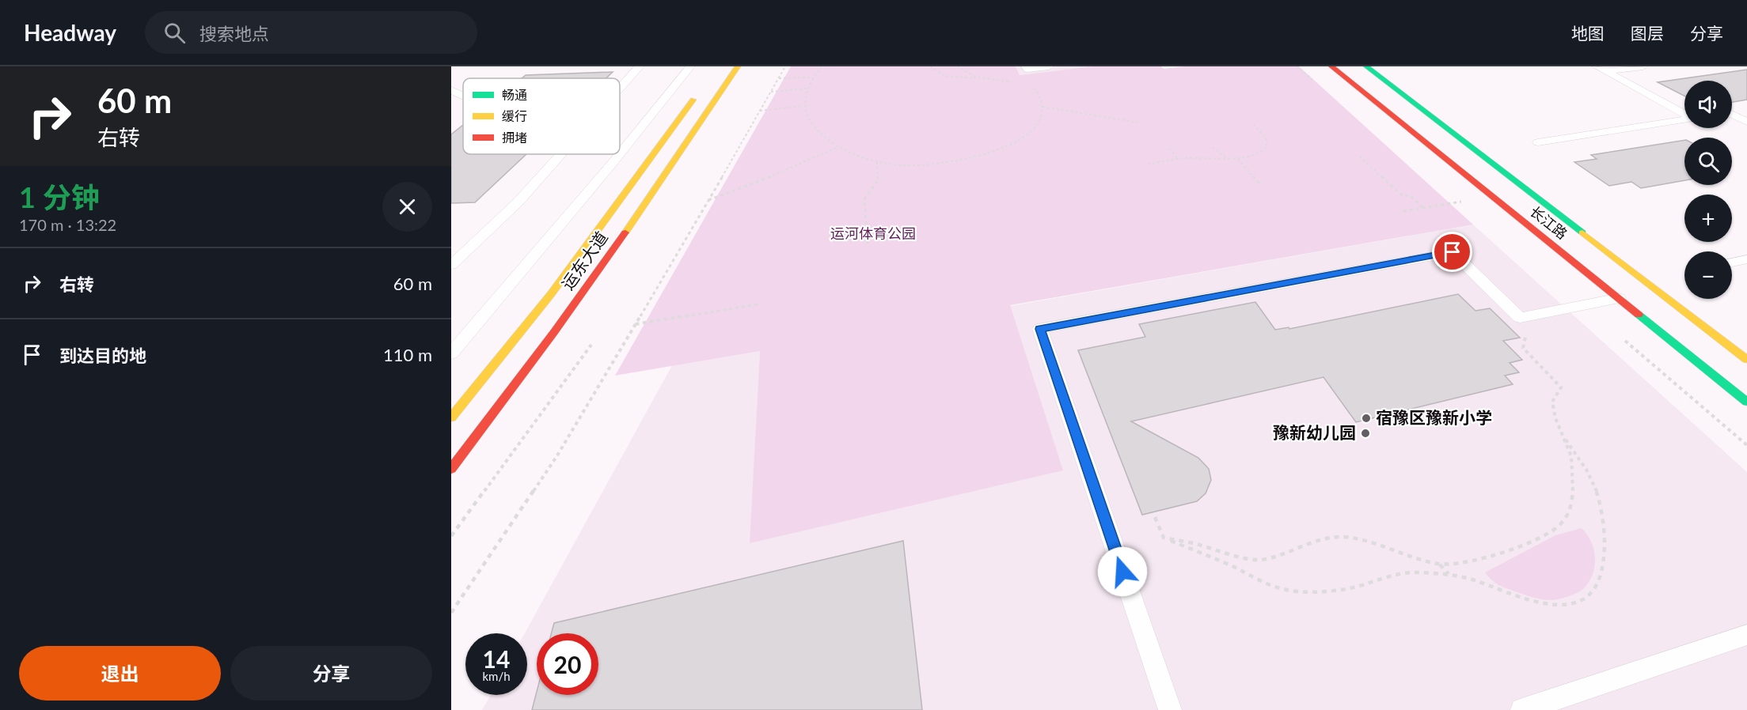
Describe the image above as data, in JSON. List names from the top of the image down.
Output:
{
  "streets": {
    "main road": ["长江路", "运东大道"]
  },
  "parks": ["运河体育公园"],
  "places": ["宿豫区豫新小学", "豫新幼儿园"],
  "legend": ["畅通", "缓行", "拥堵"],
  "page": {
    "header": "Headway",
    "search": "搜索地点",
    "nav": ["地图", "图层", "分享"],
    "turn": ["60 m", "右转"],
    "map_buttons": ["+", "−"],
    "heading": ["1 分钟", "170 m · 13:22"],
    "list": [
      {
        "name": "右转",
        "value": "60 m"
      },
      {
        "name": "到达目的地",
        "value": "110 m"
      }
    ],
    "speed": "14 km/h",
    "limit": "20",
    "buttons": ["退出", "分享"]
  }
}
